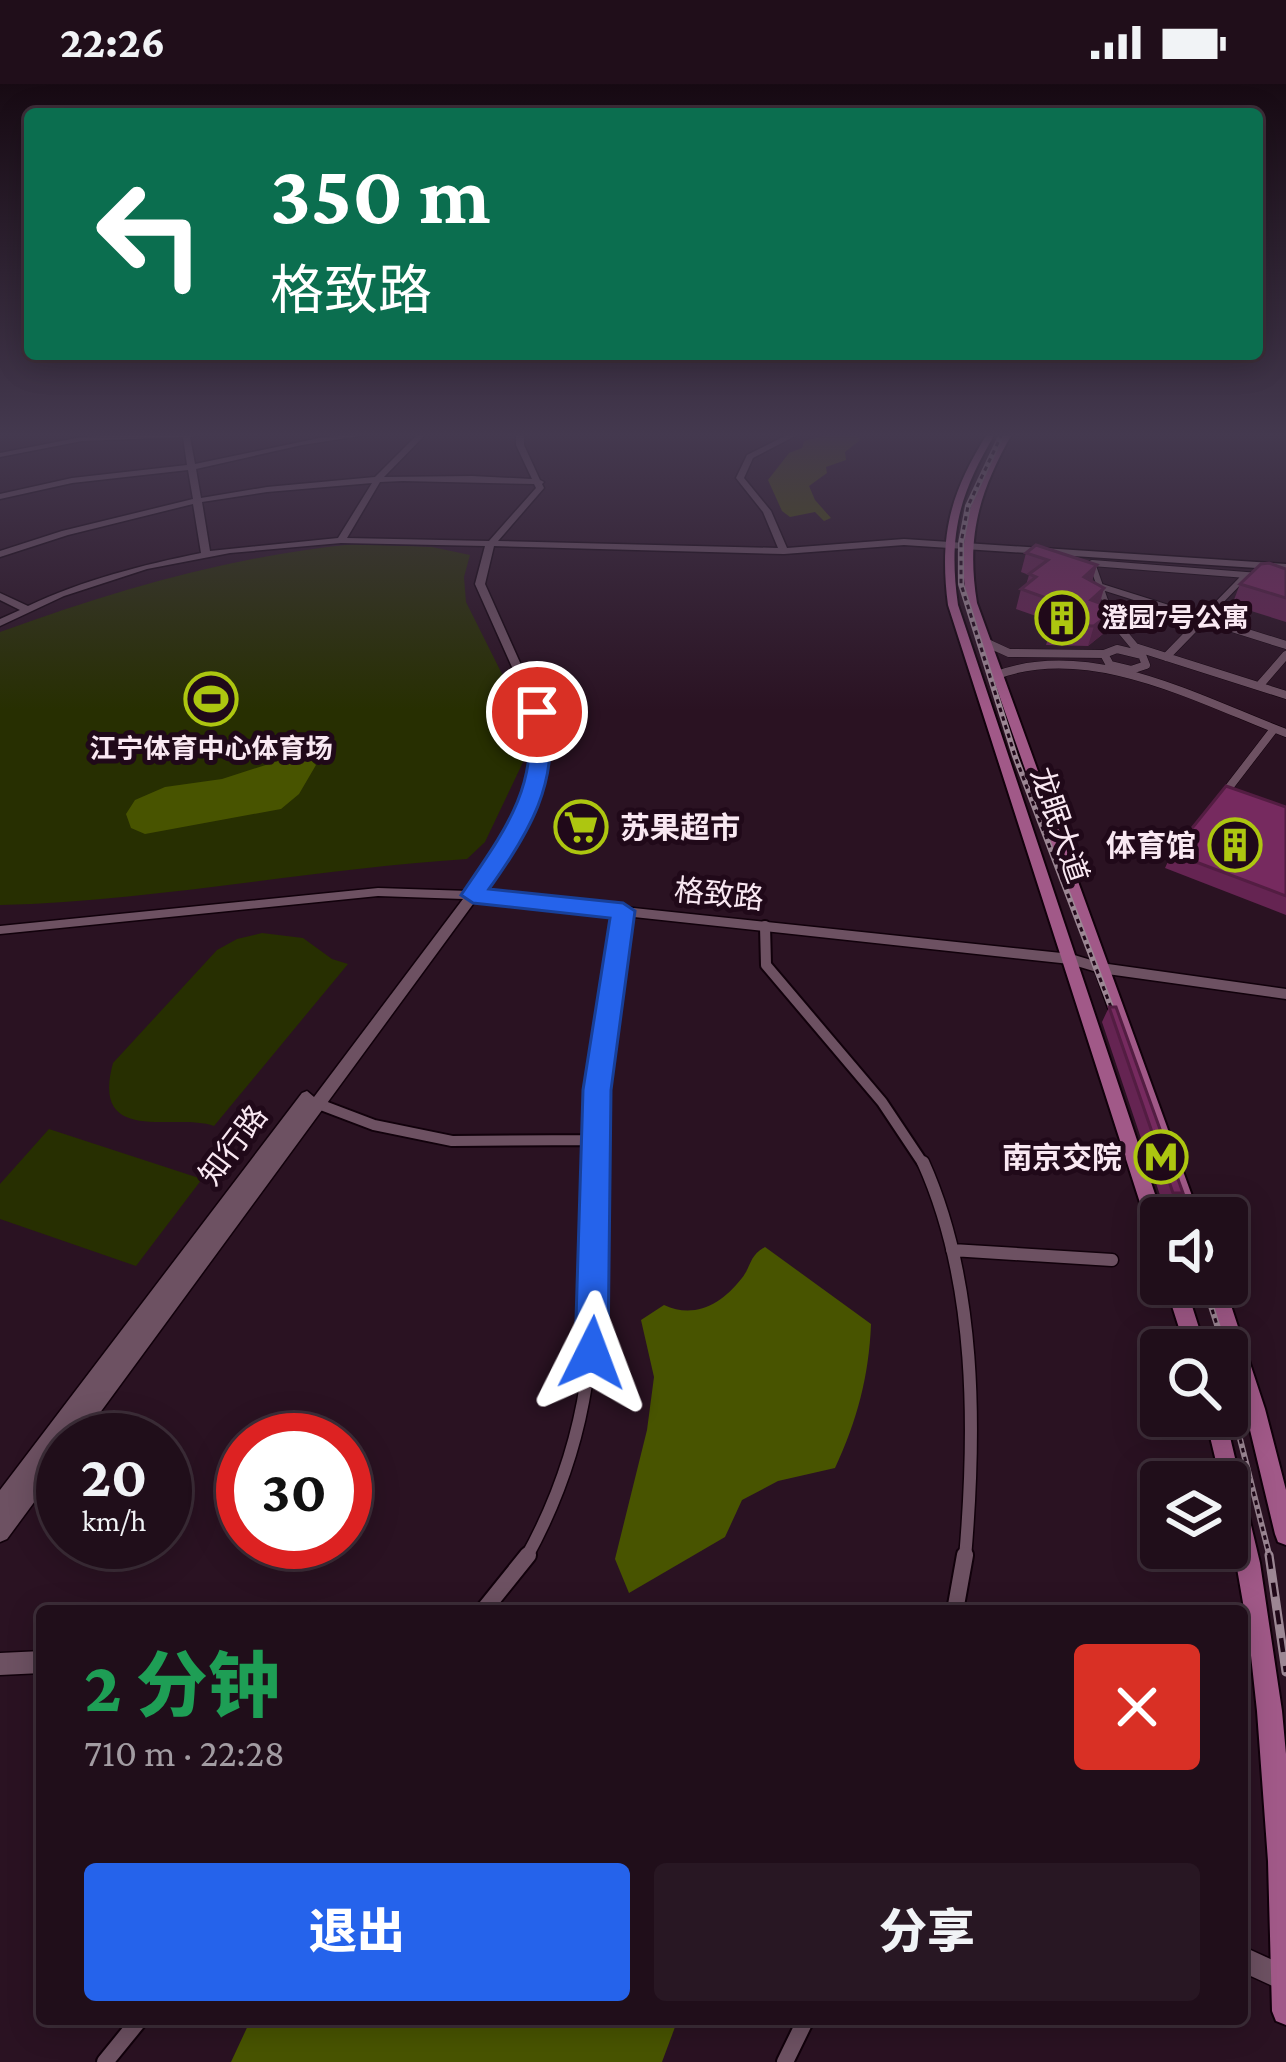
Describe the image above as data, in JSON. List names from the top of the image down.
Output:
{
  "streets": {
    "main road": ["龙眠大道"],
    "street": ["格致路", "知行路"]
  },
  "crossings": [
    ["龙眠大道", "格致路"],
    ["格致路", "知行路"]
  ],
  "places": {
    "building": ["澄园7号公寓", "体育馆"],
    "sports": ["江宁体育中心体育场"],
    "supermarket": ["苏果超市"],
    "metro station": ["南京交院"]
  },
  "page": {
    "status": "22:26",
    "turn": ["350 m", "格致路"],
    "speed": "20 km/h",
    "limit": "30",
    "heading": ["2 分钟", "710 m · 22:28"],
    "buttons": ["退出", "分享"]
  }
}
